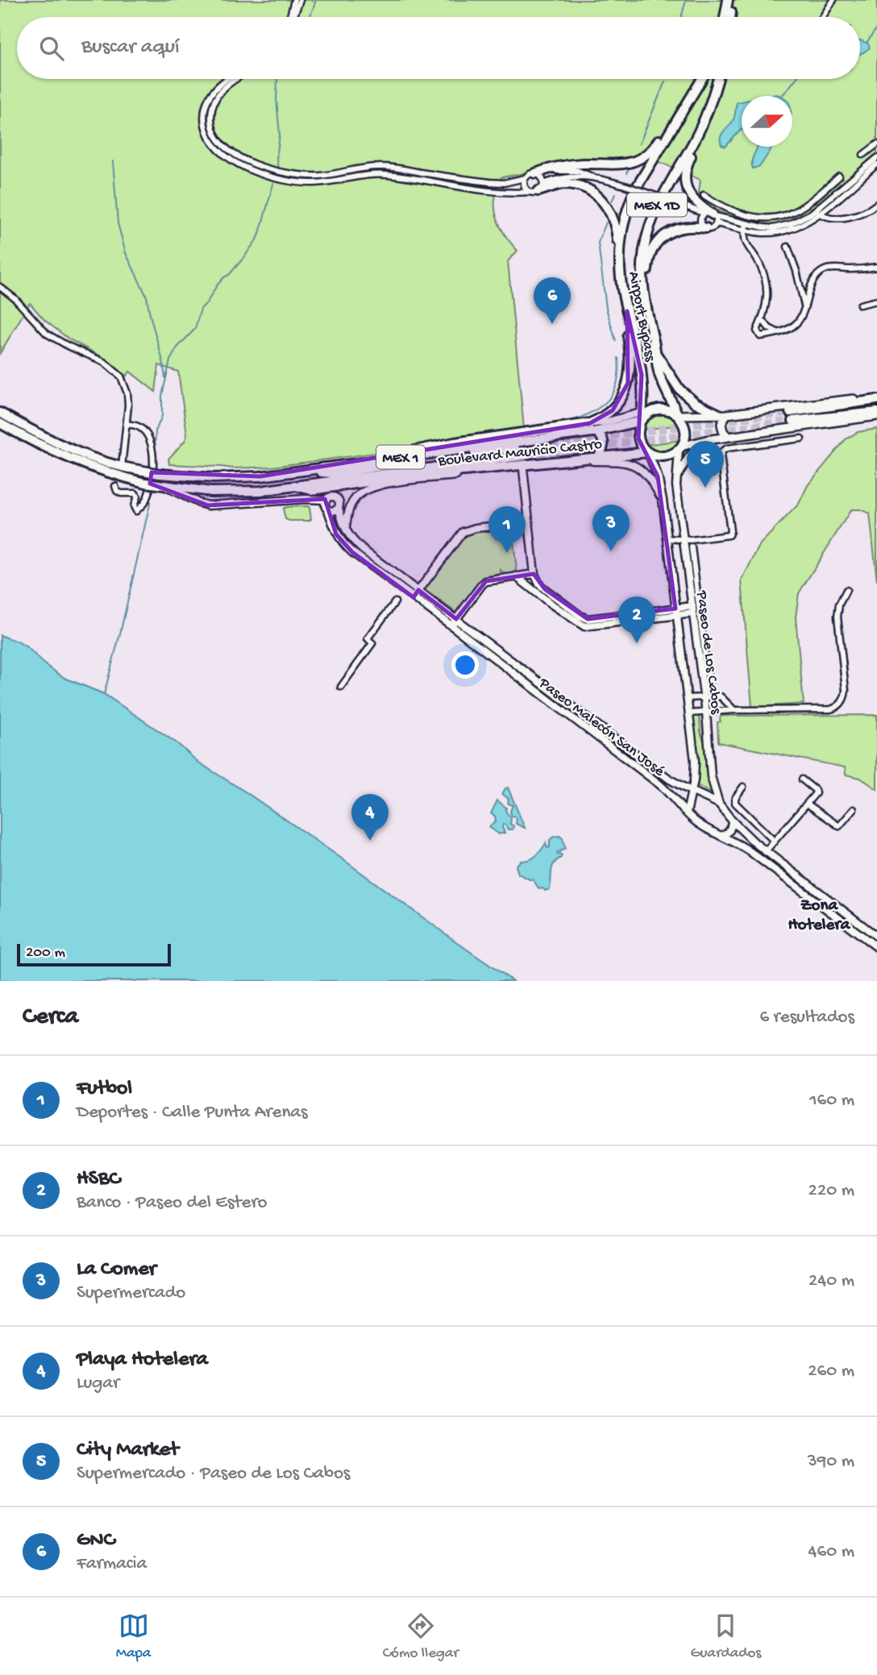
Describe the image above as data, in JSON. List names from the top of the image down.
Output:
{
  "streets": {
    "highway": [
      "MEX 1D",
      "Airport Bypass",
      "Boulevard Mauricio Castro",
      "MEX 1"
    ],
    "street": ["Paseo de Los Cabos", "Paseo Malecón San José"]
  },
  "crossings": [
    ["Airport Bypass", "Boulevard Mauricio Castro"],
    ["Airport Bypass", "Paseo de Los Cabos"],
    ["Boulevard Mauricio Castro", "MEX 1"],
    ["Boulevard Mauricio Castro", "Paseo de Los Cabos"],
    ["Paseo de Los Cabos", "Paseo Malecón San José"]
  ],
  "districts": ["Zona Hotelera"],
  "scale_bar": "200 m",
  "north": "right",
  "page": {
    "search": "Buscar aquí",
    "pins": [
      "6",
      "5",
      "3",
      "1",
      "2",
      "4"
    ],
    "scale": "200 m",
    "heading": ["Cerca", "6 resultados"],
    "list": [
      {
        "mark": "1",
        "name": "Futbol",
        "note": "Deportes · Calle Punta Arenas",
        "value": "160 m"
      },
      {
        "mark": "2",
        "name": "HSBC",
        "note": "Banco · Paseo del Estero",
        "value": "220 m"
      },
      {
        "mark": "3",
        "name": "La Comer",
        "note": "Supermercado",
        "value": "240 m"
      },
      {
        "mark": "4",
        "name": "Playa Hotelera",
        "note": "Lugar",
        "value": "260 m"
      },
      {
        "mark": "5",
        "name": "City Market",
        "note": "Supermercado · Paseo de Los Cabos",
        "value": "390 m"
      },
      {
        "mark": "6",
        "name": "GNC",
        "note": "Farmacia",
        "value": "460 m"
      }
    ],
    "nav": ["Mapa", "Cómo llegar", "Guardados"]
  }
}
